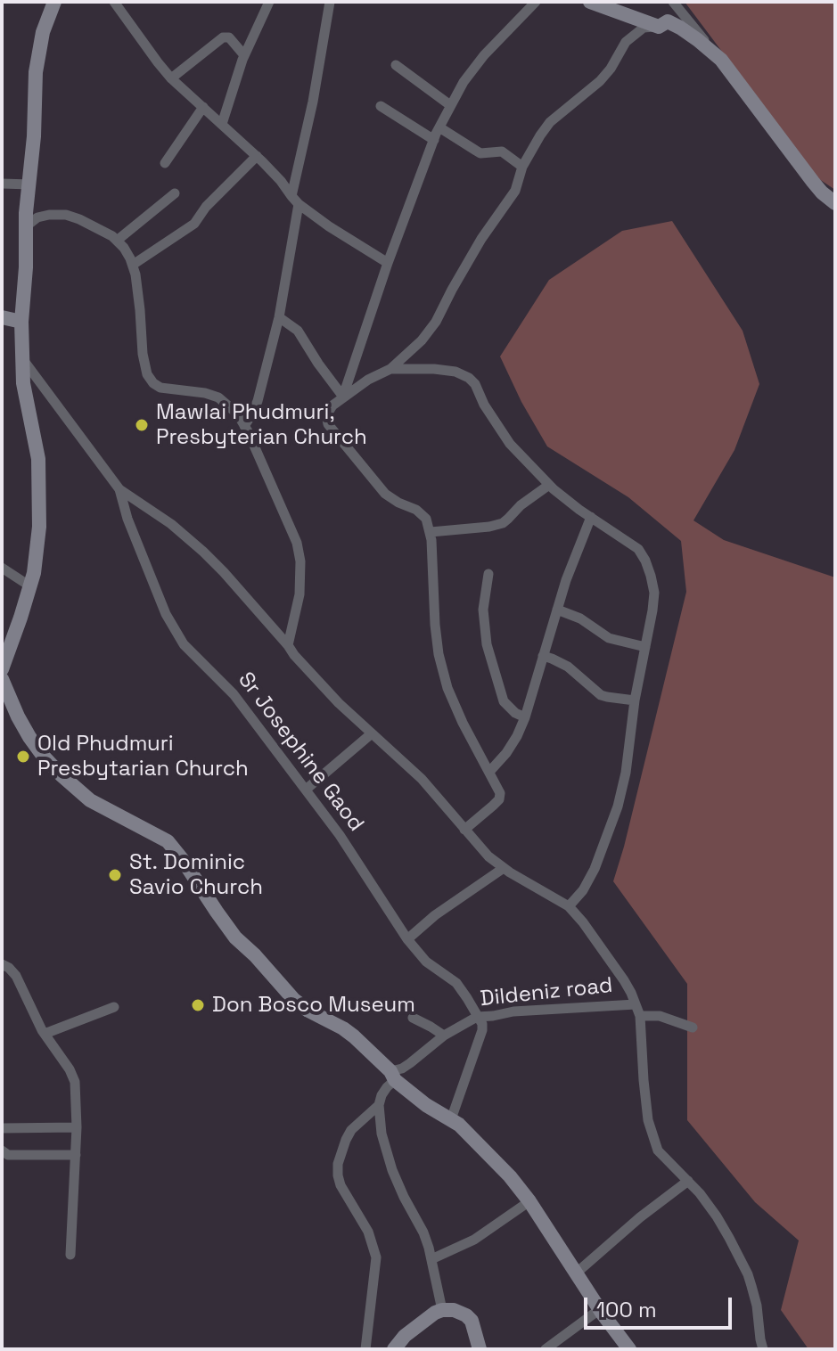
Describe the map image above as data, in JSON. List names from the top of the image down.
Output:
{
  "streets": {
    "street": ["Sr Josephine Gaod", "Dildeniz road"]
  },
  "crossings": [
    ["Sr Josephine Gaod", "Dildeniz road"]
  ],
  "places": [
    "Mawlai Phudmuri, Presbyterian Church",
    "Old Phudmuri Presbytarian Church",
    "St. Dominic Savio Church",
    "Don Bosco Museum"
  ],
  "scale_bar": "100 m"
}
